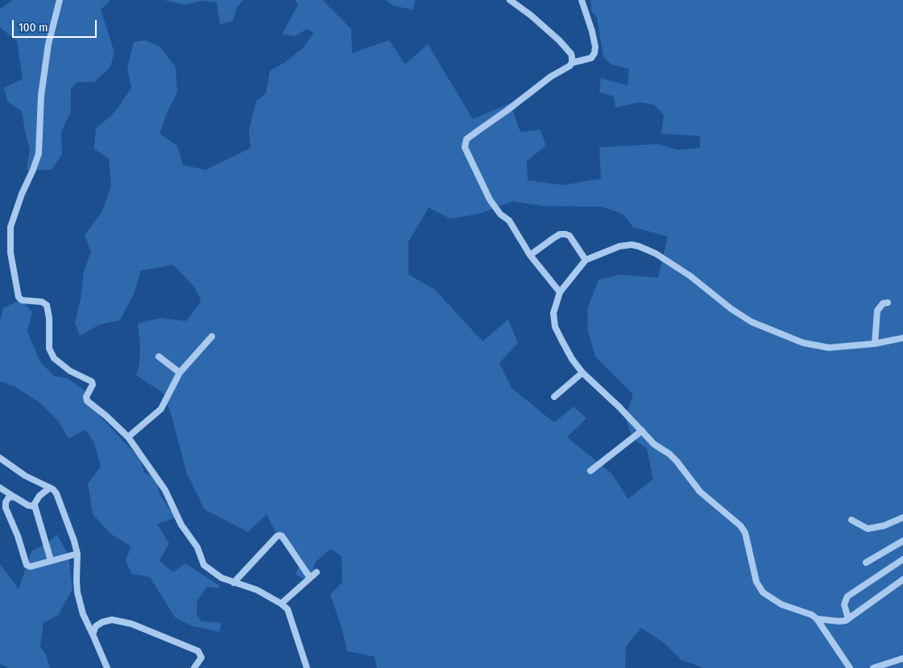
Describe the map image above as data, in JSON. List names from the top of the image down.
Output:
{
  "scale_bar": "100 m"
}
